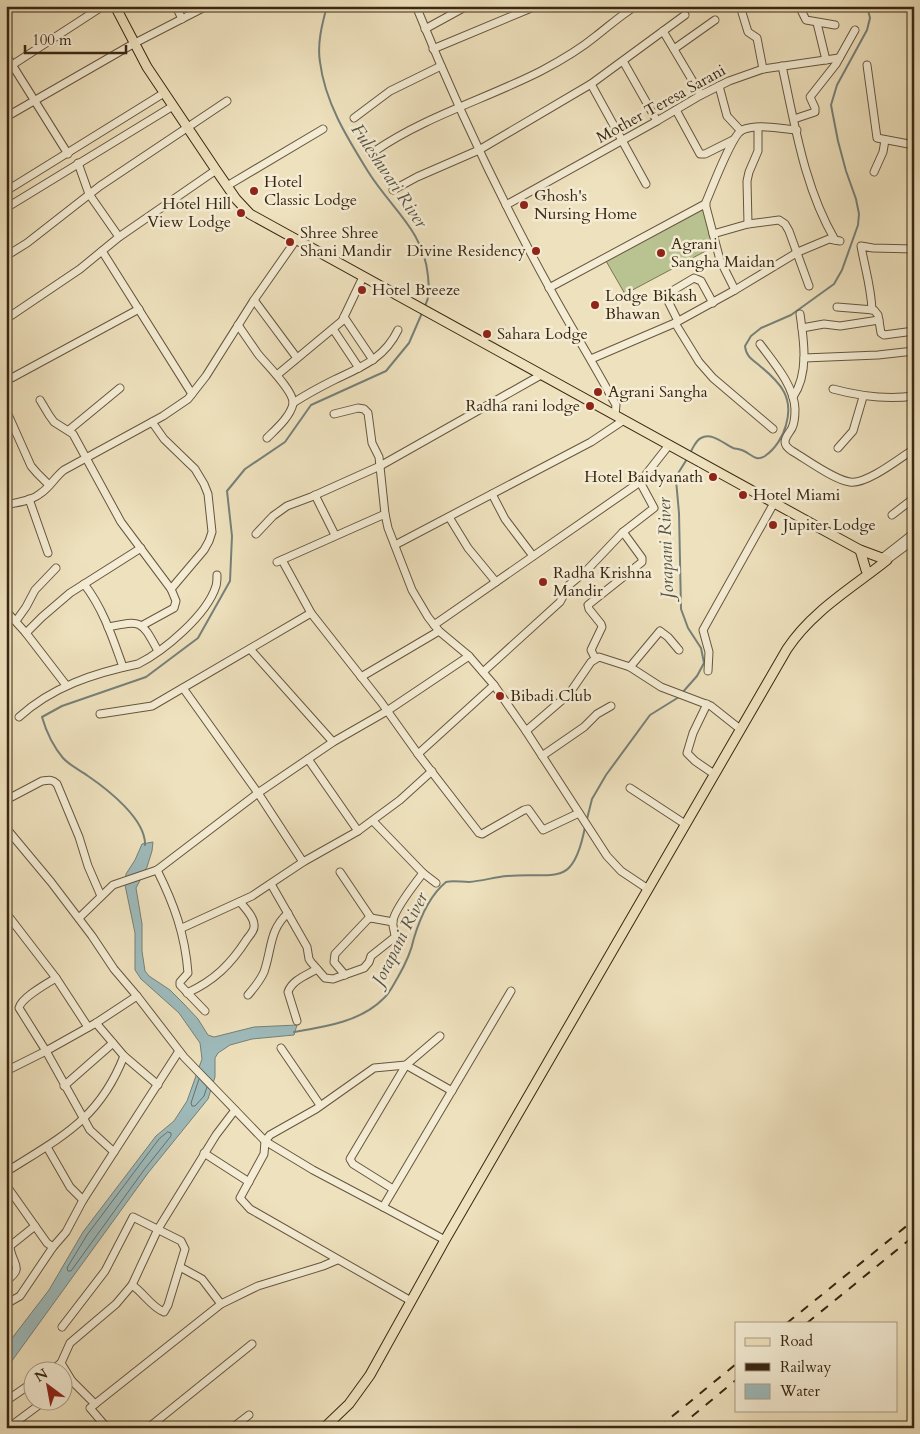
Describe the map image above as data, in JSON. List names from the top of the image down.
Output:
{
  "streets": {
    "street": ["Mother Teresa Sarani"]
  },
  "water": ["Fuleshwari River", "Jorapani River"],
  "places": [
    "Hotel Classic Lodge",
    "Ghosh's Nursing Home",
    "Hotel Hill View Lodge",
    "Shree Shree Shani Mandir",
    "Divine Residency",
    "Agrani Sangha Maidan",
    "Hotel Breeze",
    "Lodge Bikash Bhawan",
    "Sahara Lodge",
    "Agrani Sangha",
    "Radha rani lodge",
    "Hotel Baidyanath",
    "Hotel Miami",
    "Jupiter Lodge",
    "Radha Krishna Mandir",
    "Bibadi Club"
  ],
  "legend": ["Road", "Railway", "Water"],
  "scale_bar": "100 m",
  "north": "top left"
}
